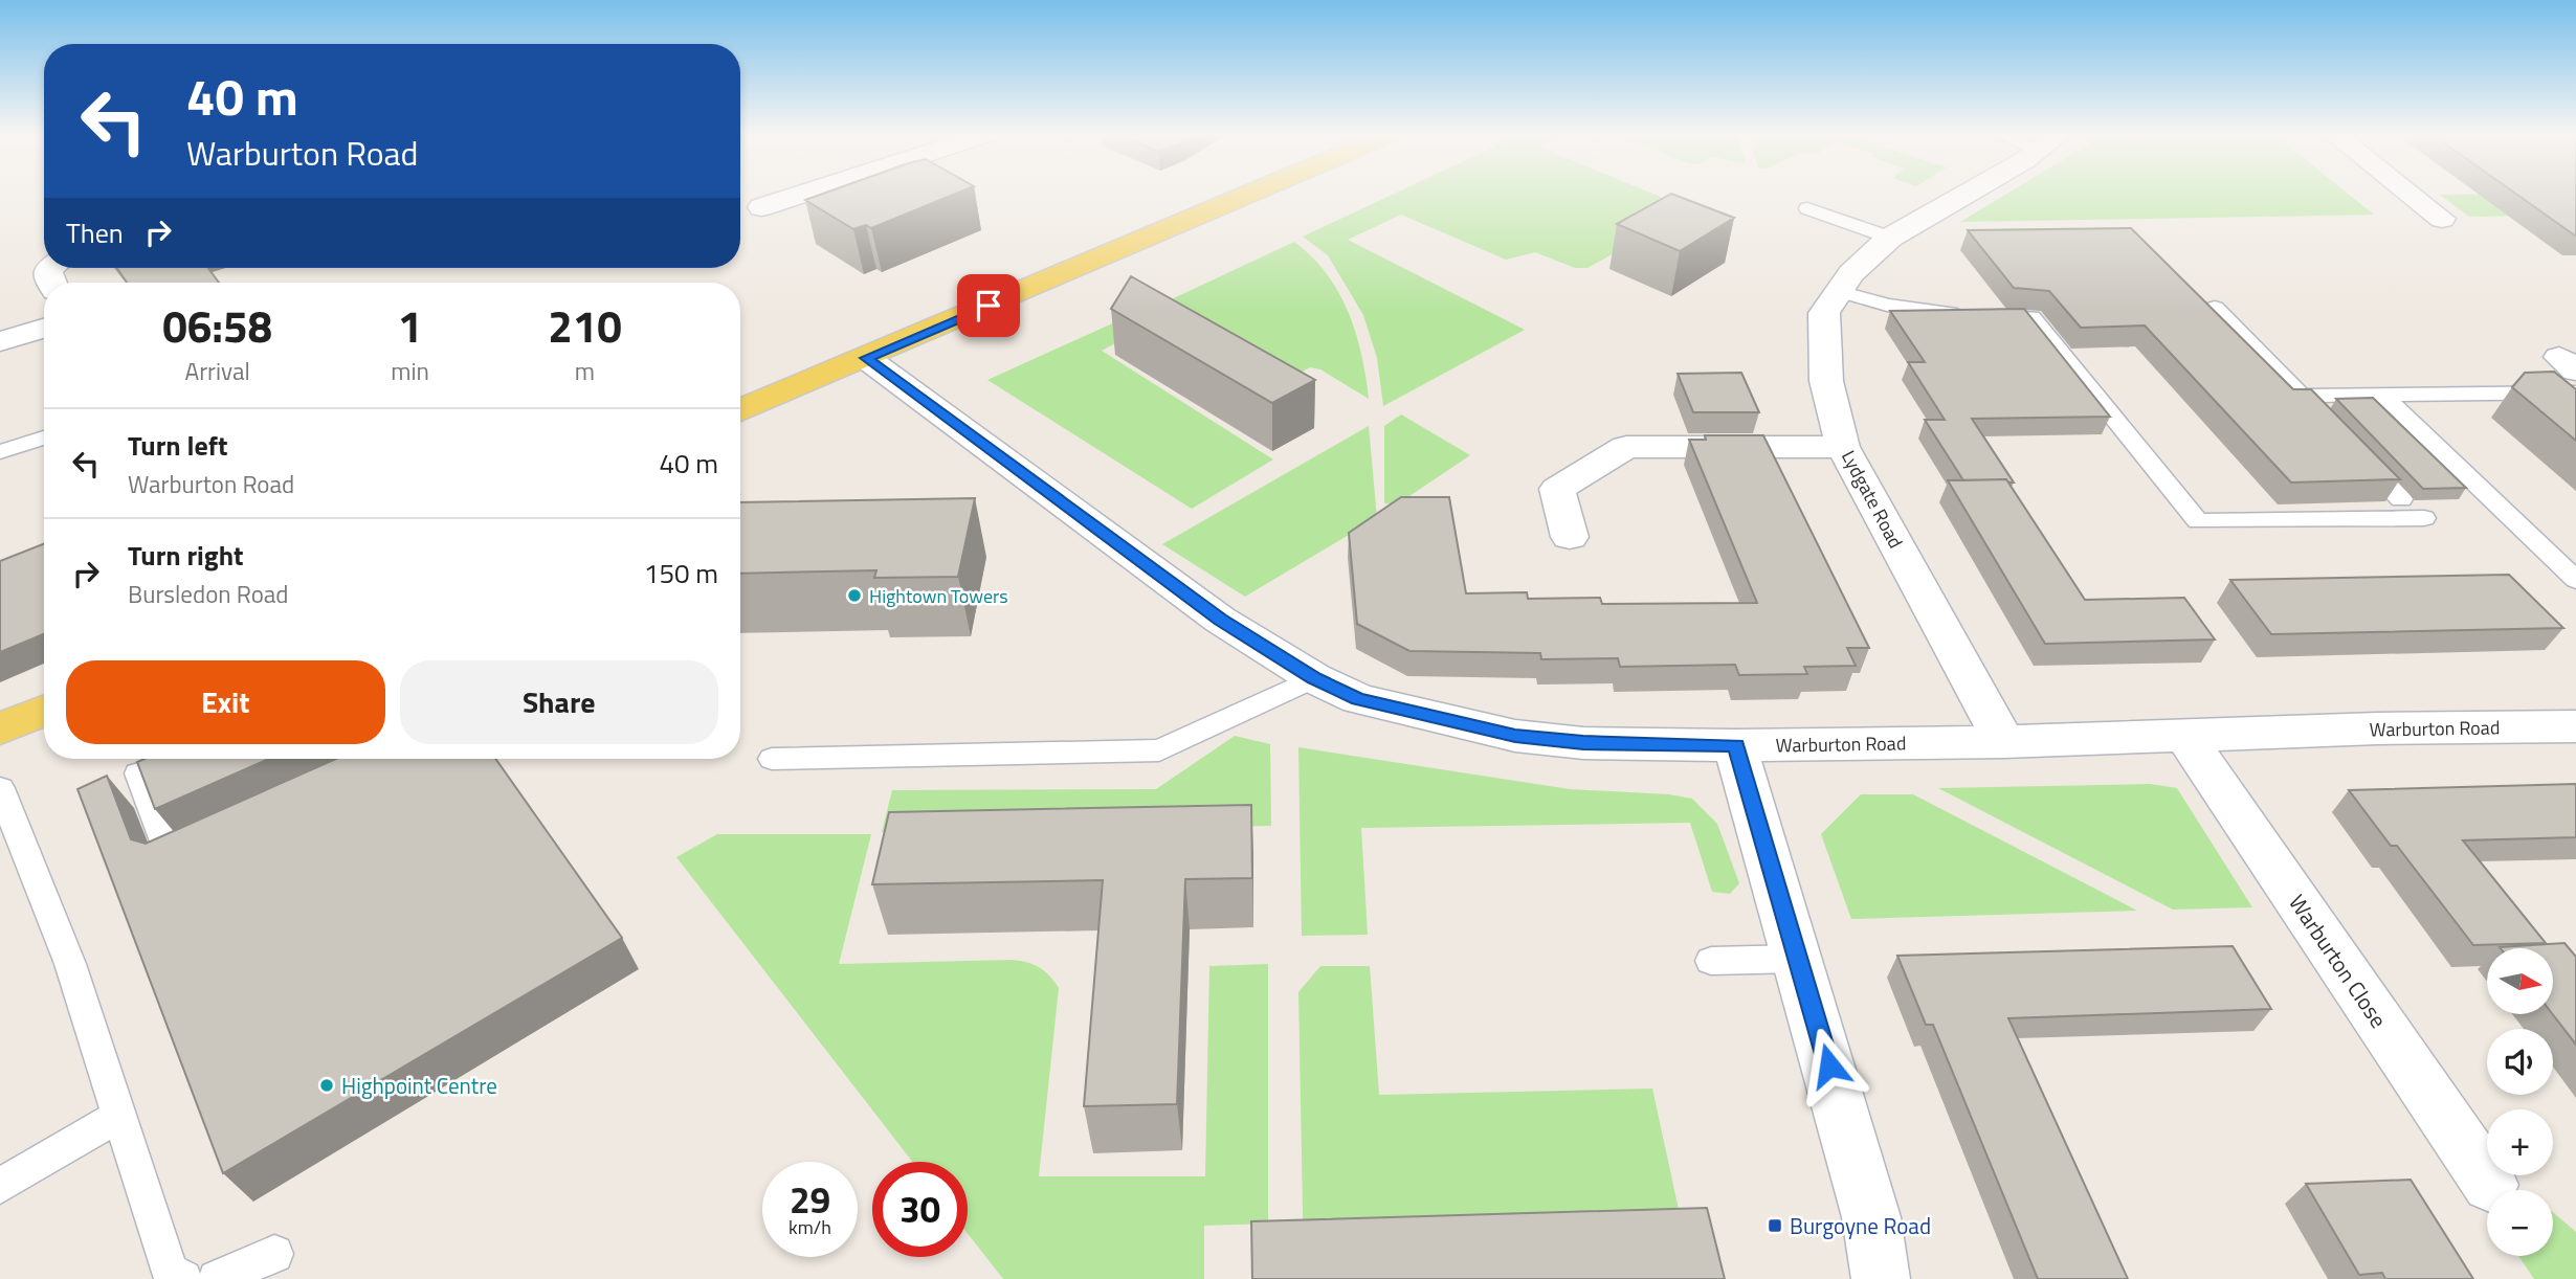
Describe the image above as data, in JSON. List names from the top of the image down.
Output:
{
  "streets": {
    "street": ["Lydgate Road", "Warburton Road", "Warburton Close"]
  },
  "crossings": [
    ["Lydgate Road", "Warburton Road"],
    ["Warburton Road", "Warburton Close"]
  ],
  "places": {
    "other": ["Hightown Towers", "Highpoint Centre"],
    "transit": ["Burgoyne Road"]
  },
  "north": "right",
  "page": {
    "turn": ["40 m", "Warburton Road"],
    "then": "Then",
    "eta": [
      "06:58",
      "Arrival",
      "1",
      "min",
      "210",
      "m"
    ],
    "list": [
      {
        "name": "Turn left",
        "note": "Warburton Road",
        "value": "40 m"
      },
      {
        "name": "Turn right",
        "note": "Bursledon Road",
        "value": "150 m"
      }
    ],
    "buttons": ["Exit", "Share"],
    "map_buttons": ["+", "−"],
    "speed": "29 km/h",
    "limit": "30"
  }
}
